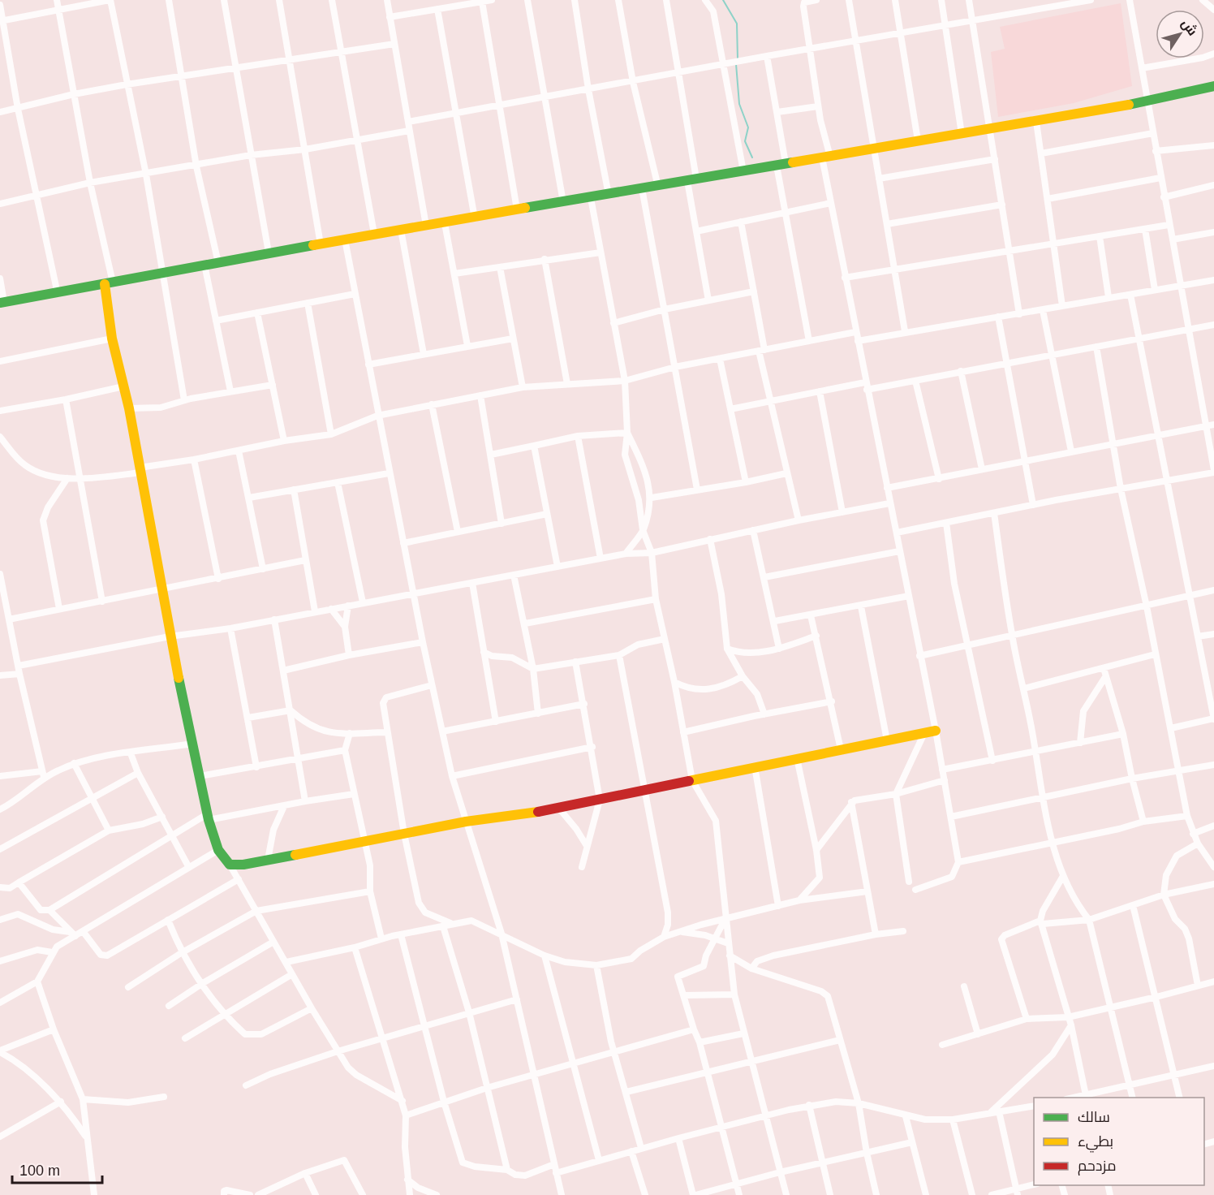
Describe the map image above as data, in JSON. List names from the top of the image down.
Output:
{
  "legend": ["سالك", "بطيء", "مزدحم"],
  "scale_bar": "100 m",
  "north": "top right"
}
